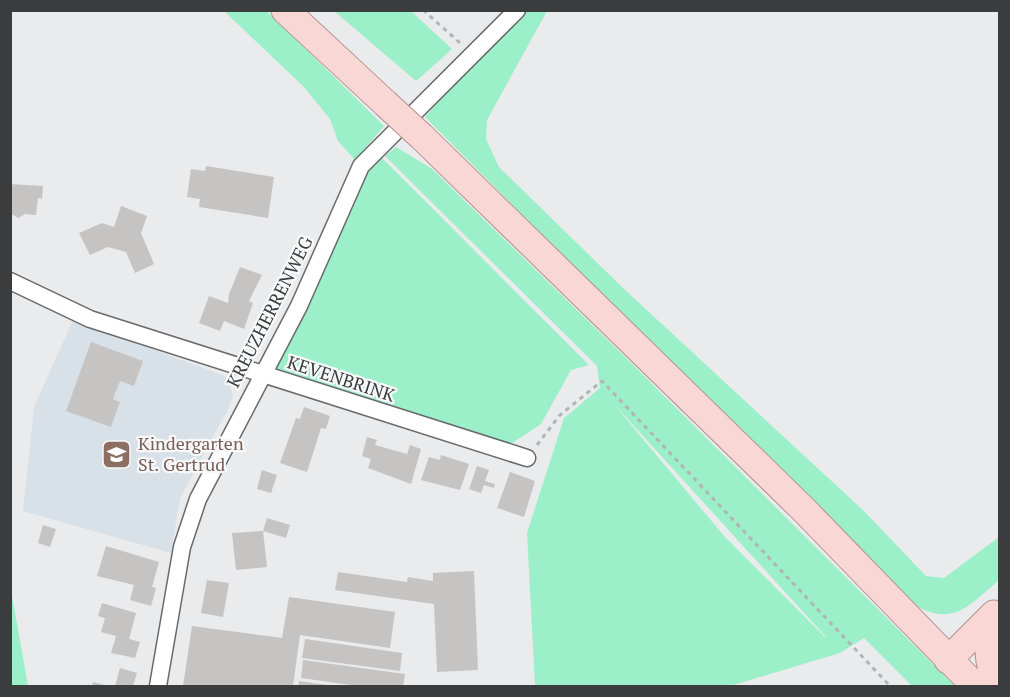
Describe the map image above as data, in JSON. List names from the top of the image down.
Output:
{
  "streets": {
    "street": ["KREUZHERRENWEG", "KEVENBRINK"]
  },
  "crossings": [
    ["KREUZHERRENWEG", "KEVENBRINK"]
  ],
  "places": {
    "school or university": ["Kindergarten St. Gertrud"]
  }
}
